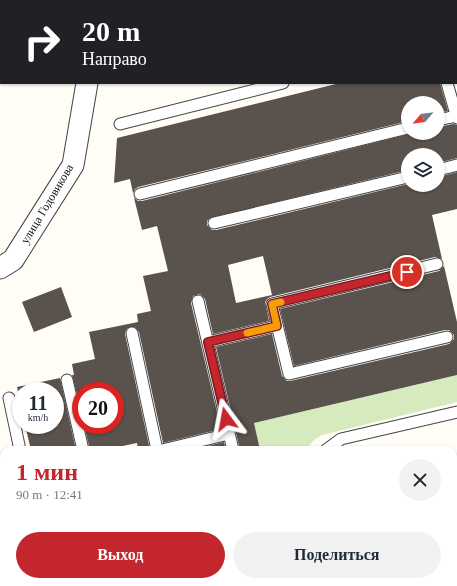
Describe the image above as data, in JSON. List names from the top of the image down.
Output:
{
  "streets": {
    "street": ["улица Годовикова"]
  },
  "north": "bottom left",
  "page": {
    "turn": ["20 m", "Направо"],
    "speed": "11 km/h",
    "limit": "20",
    "heading": ["1 мин", "90 m · 12:41"],
    "buttons": ["Выход", "Поделиться"]
  }
}
